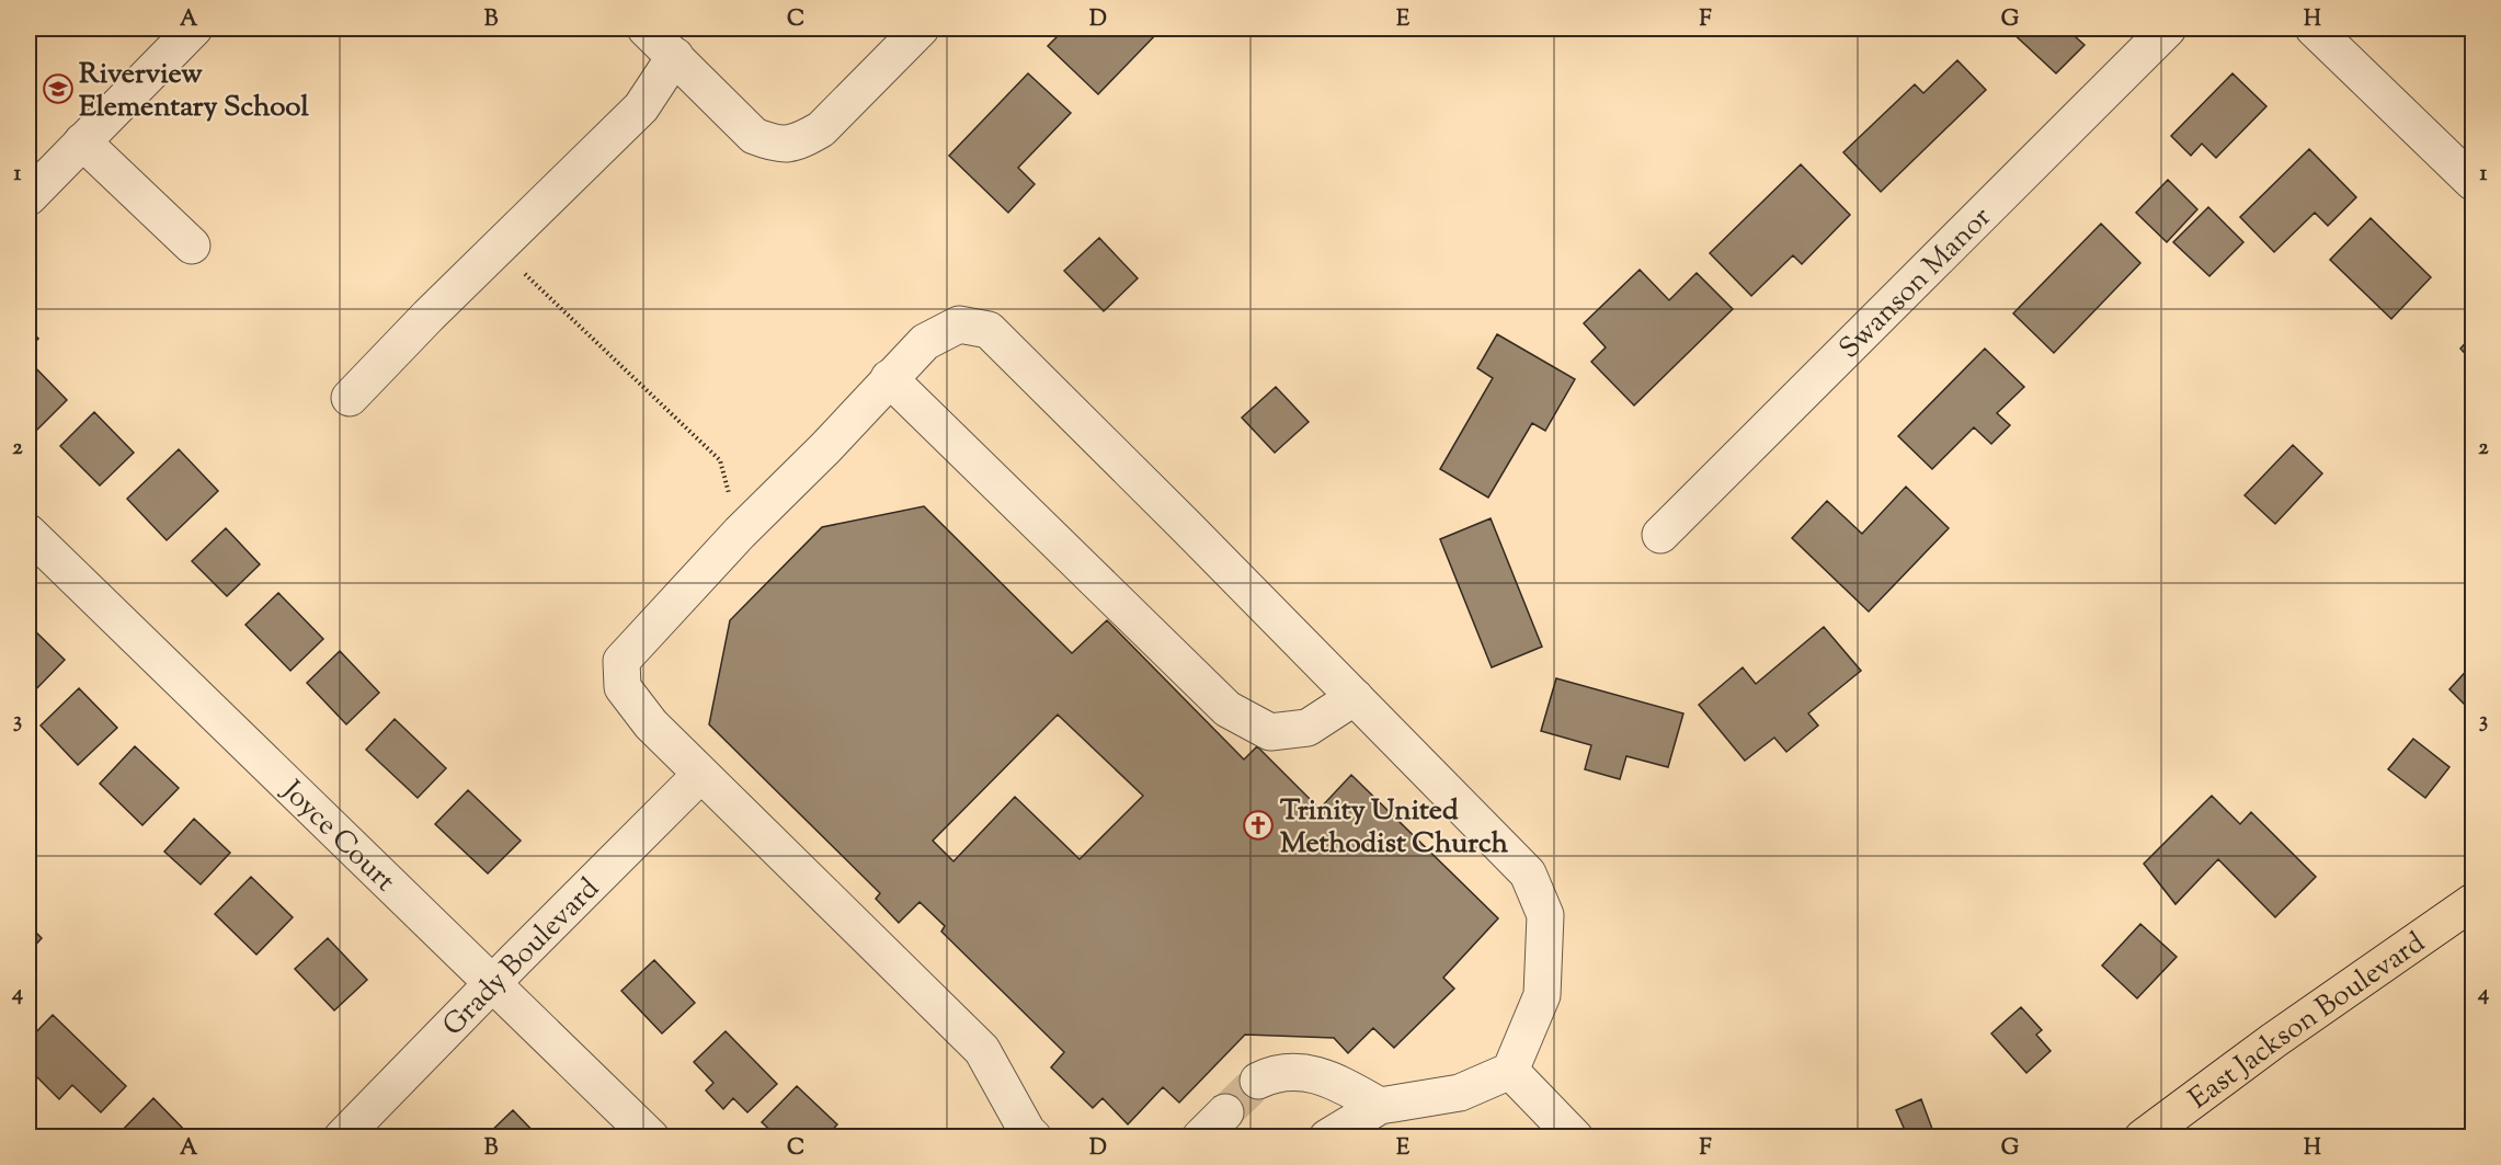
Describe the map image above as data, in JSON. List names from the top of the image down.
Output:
{
  "streets": {
    "main road": ["East Jackson Boulevard"],
    "street": ["Swanson Manor", "Joyce Court", "Grady Boulevard"]
  },
  "crossings": [
    ["Joyce Court", "Grady Boulevard"]
  ],
  "places": {
    "school or university": ["Riverview Elementary School"],
    "church": ["Trinity United Methodist Church"]
  },
  "grid": {
    "columns": [
      "A",
      "B",
      "C",
      "D",
      "E",
      "F",
      "G",
      "H"
    ],
    "rows": [
      "1",
      "2",
      "3",
      "4"
    ]
  }
}
